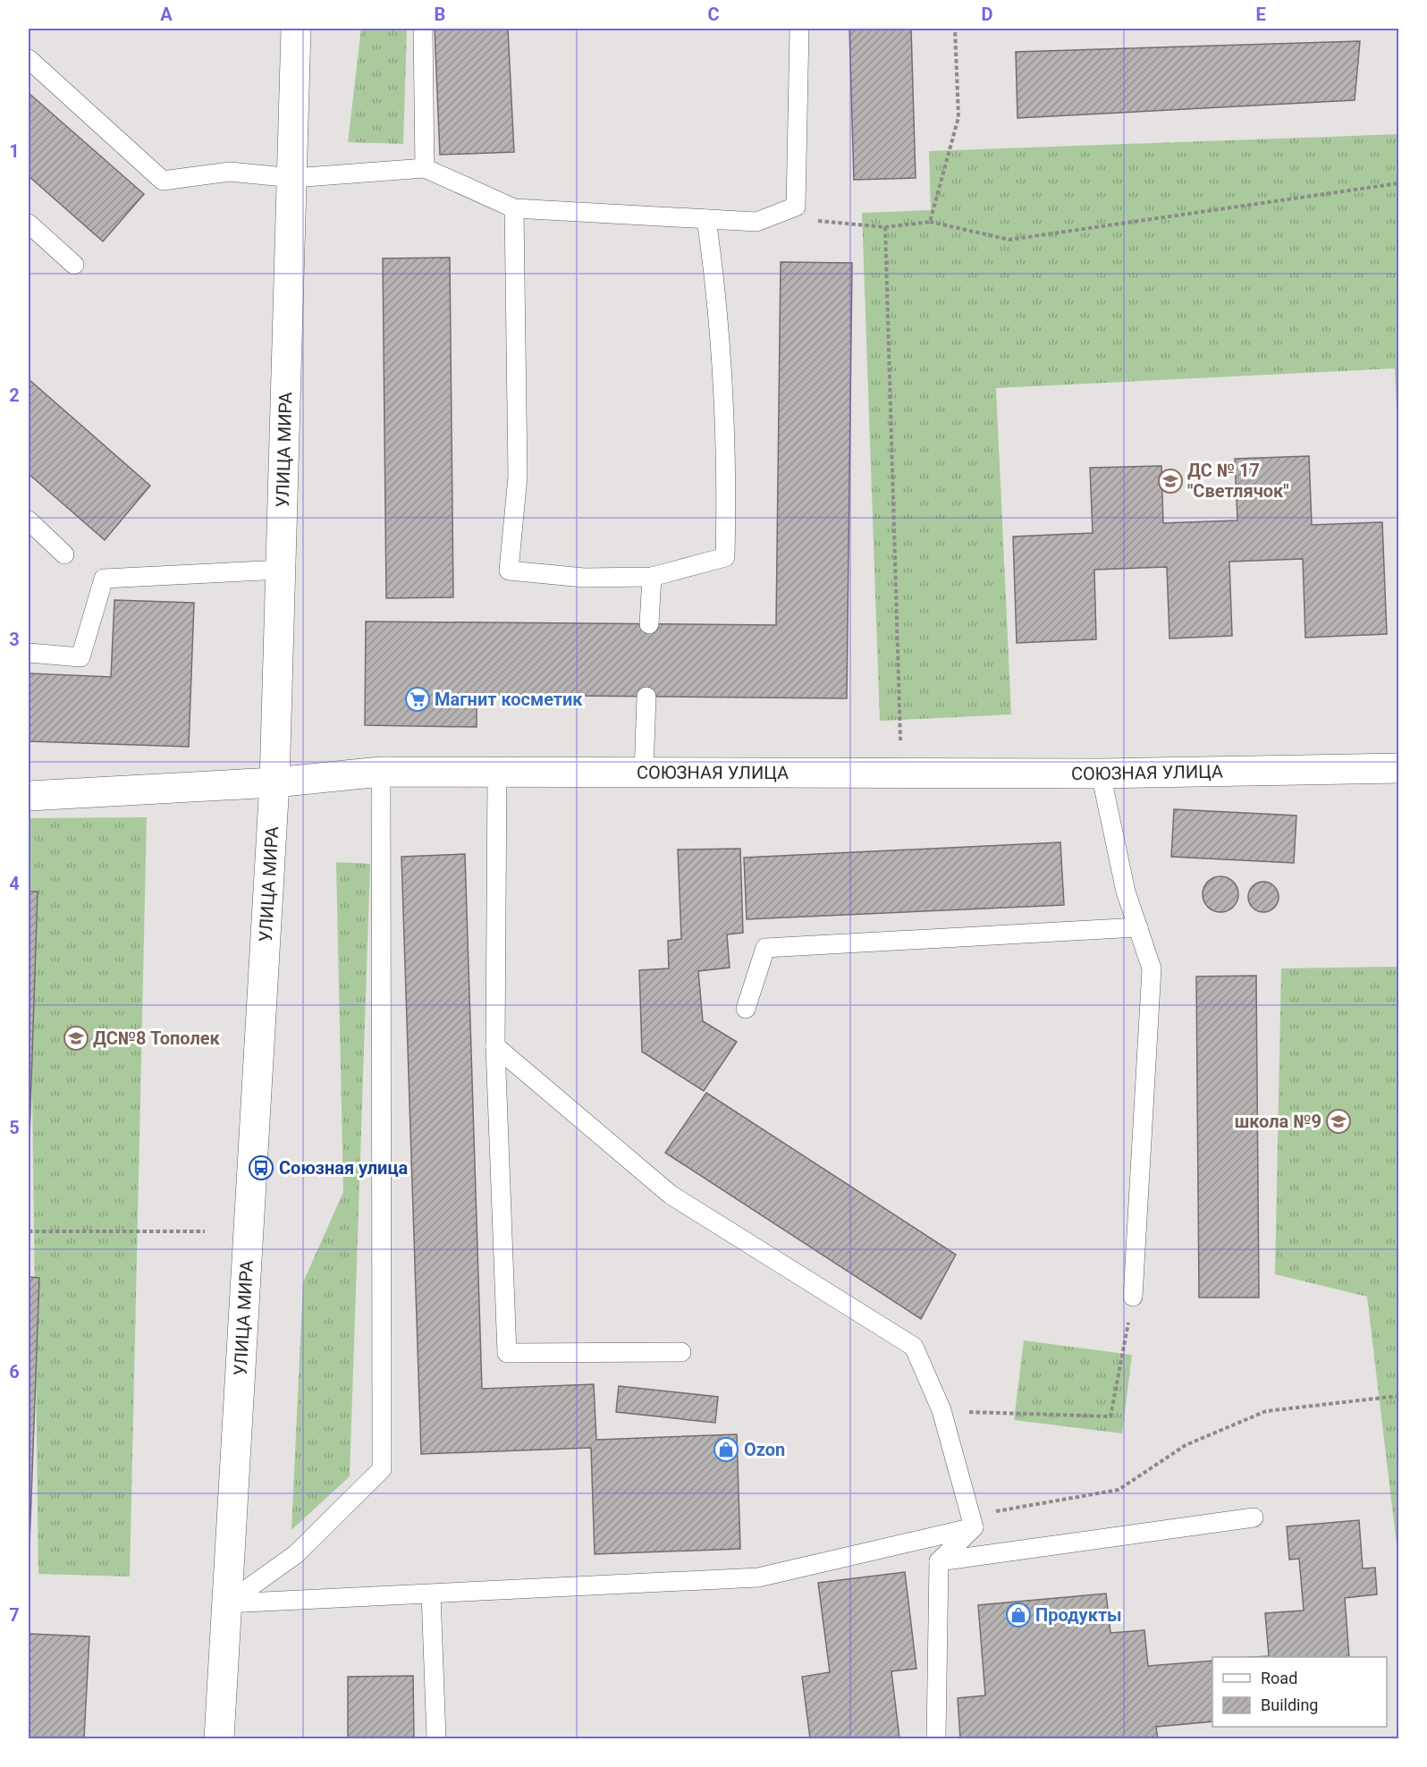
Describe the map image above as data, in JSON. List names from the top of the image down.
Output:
{
  "streets": {
    "main road": ["УЛИЦА МИРА", "СОЮЗНАЯ УЛИЦА"]
  },
  "crossings": [
    ["УЛИЦА МИРА", "СОЮЗНАЯ УЛИЦА"]
  ],
  "places": {
    "school or university": ["ДС № 17 \"Светлячок\"", "ДС№8 Тополек", "школа №9"],
    "supermarket": ["Магнит косметик"],
    "bus stop": ["Союзная улица"],
    "shop": ["Ozon", "Продукты"]
  },
  "legend": ["Road", "Building"],
  "grid": {
    "columns": [
      "A",
      "B",
      "C",
      "D",
      "E"
    ],
    "rows": [
      "1",
      "2",
      "3",
      "4",
      "5",
      "6",
      "7"
    ]
  }
}
